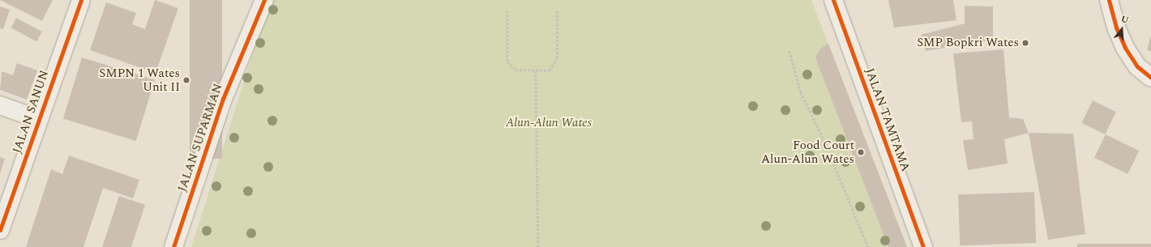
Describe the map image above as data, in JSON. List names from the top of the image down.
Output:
{
  "streets": {
    "street": ["JALAN SANUN", "JALAN TAMTAMA", "JALAN SUPARMAN"]
  },
  "parks": ["Alun-Alun Wates"],
  "places": ["SMP Bopkri Wates", "SMPN 1 Wates Unit II", "Food Court Alun-Alun Wates"],
  "north": "top"
}
